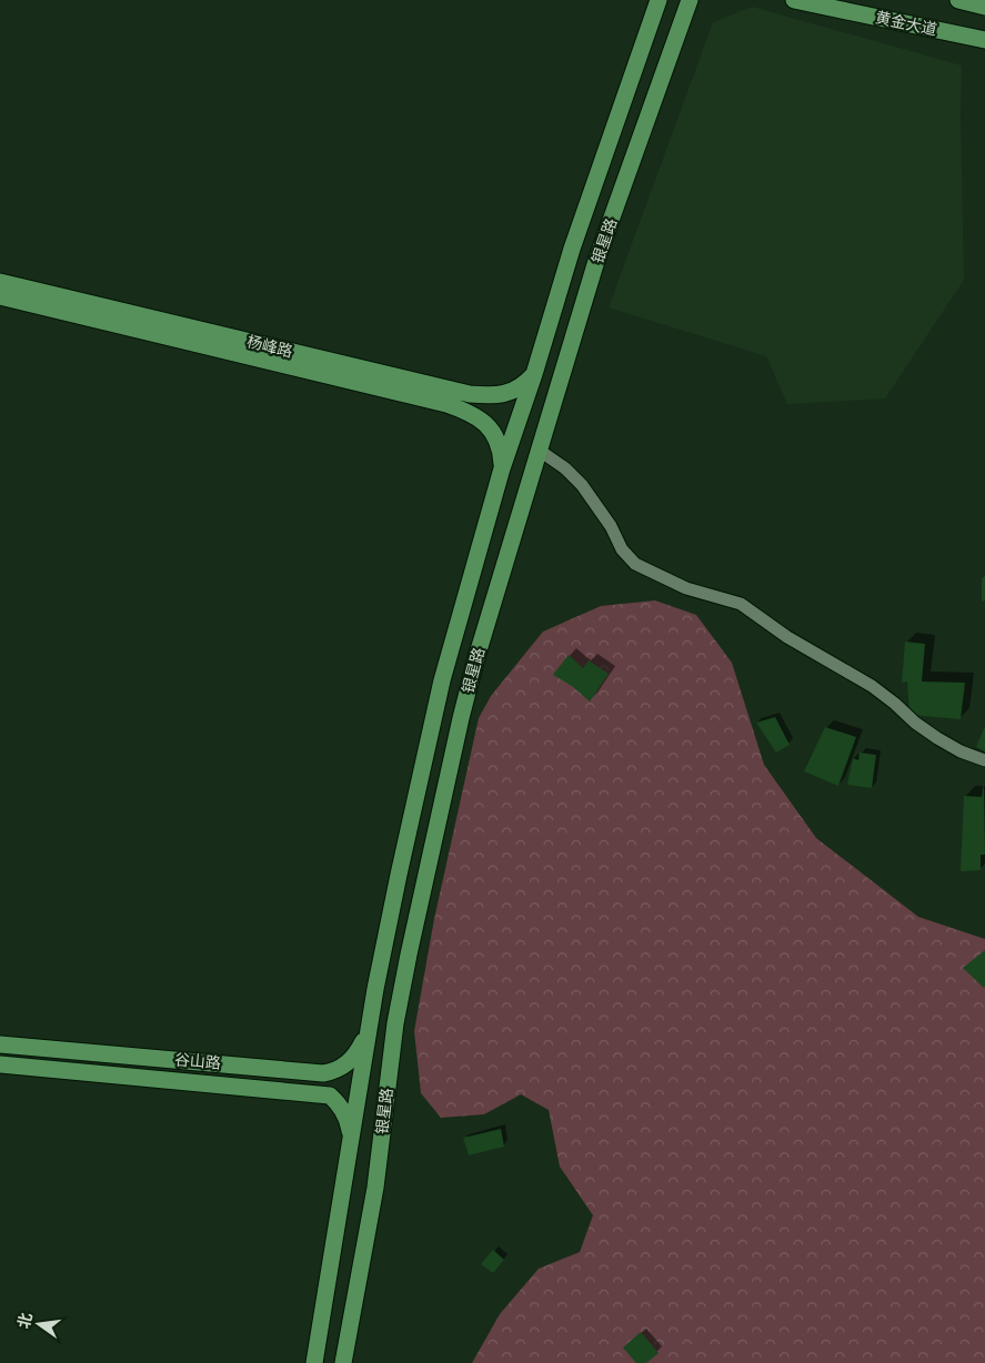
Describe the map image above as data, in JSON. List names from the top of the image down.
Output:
{
  "streets": {
    "main road": [
      "黄金大道",
      "银星路",
      "杨峰路",
      "谷山路"
    ]
  },
  "crossings": [
    ["银星路", "杨峰路"],
    ["银星路", "谷山路"]
  ],
  "north": "left"
}
